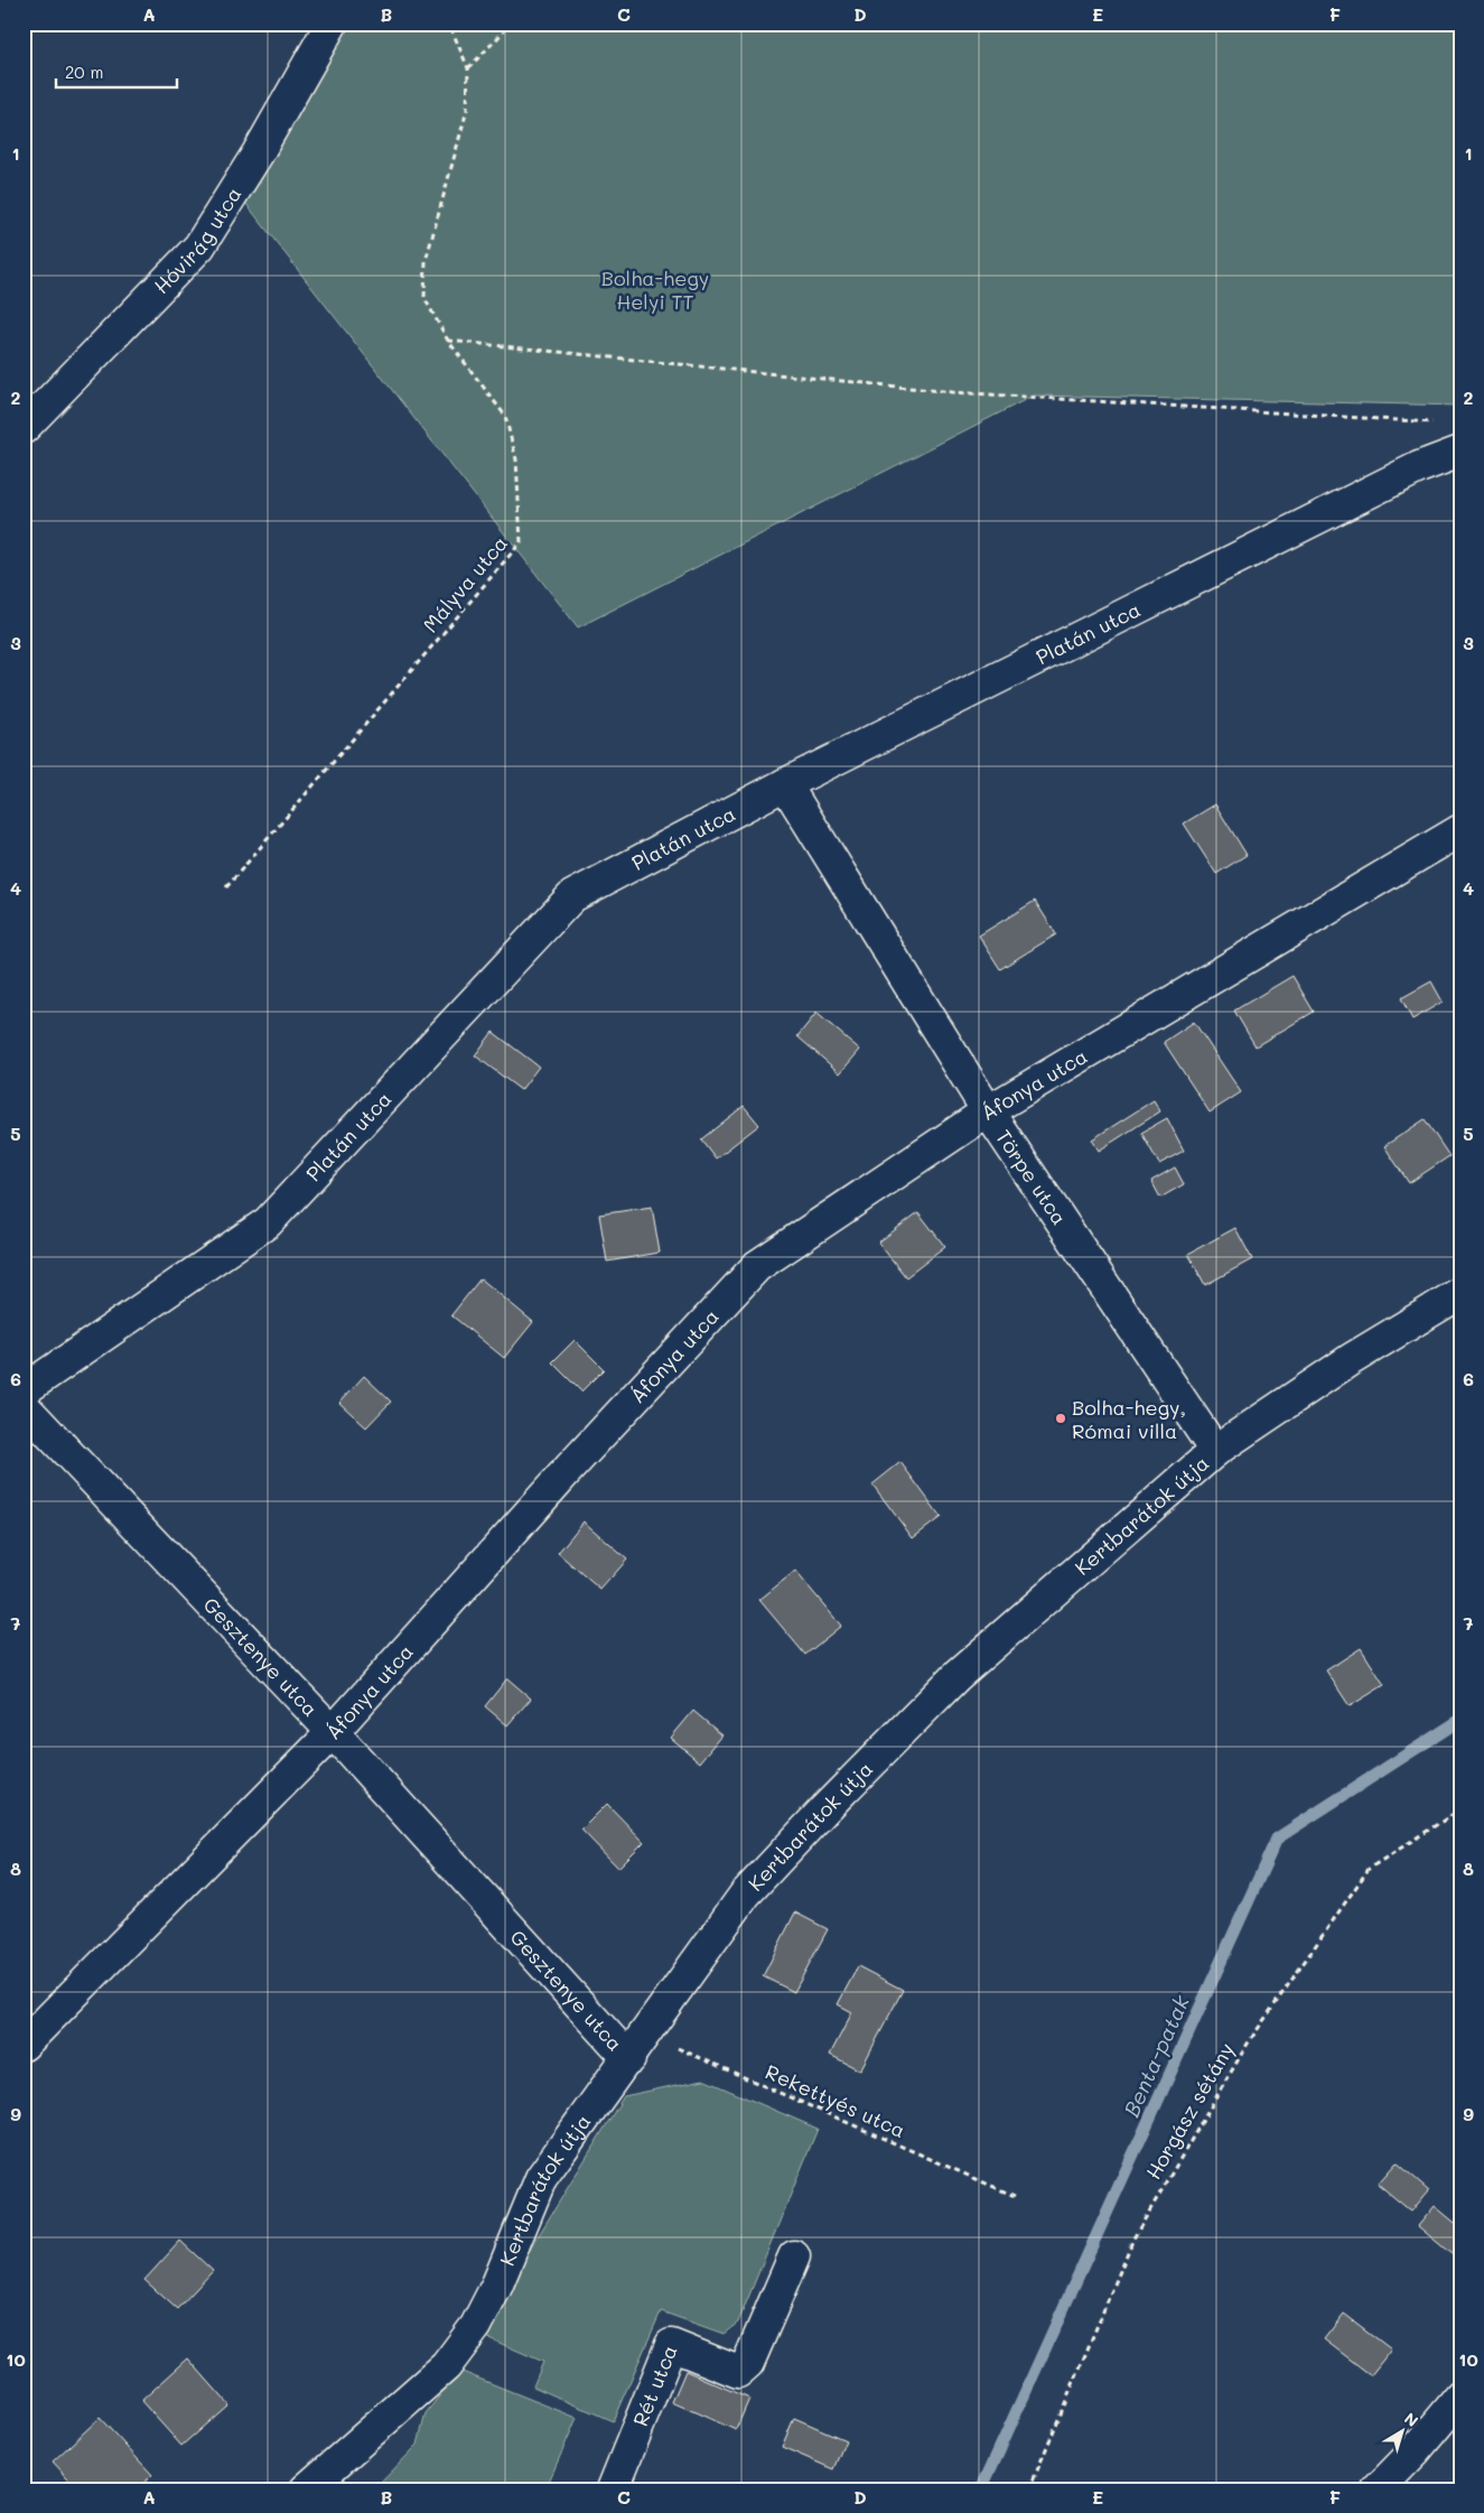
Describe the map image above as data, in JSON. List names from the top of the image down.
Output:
{
  "streets": {
    "street": [
      "Hóvirág utca",
      "Platán utca",
      "Áfonya utca",
      "Törpe utca",
      "Kertbarátok útja",
      "Gesztenye utca",
      "Rét utca"
    ],
    "path": ["Mályva utca", "Rekettyés utca", "Horgász sétány"]
  },
  "crossings": [
    ["Platán utca", "Törpe utca"],
    ["Áfonya utca", "Törpe utca"],
    ["Áfonya utca", "Gesztenye utca"],
    ["Törpe utca", "Kertbarátok útja"],
    ["Kertbarátok útja", "Gesztenye utca"],
    ["Kertbarátok útja", "Rekettyés utca"],
    ["Gesztenye utca", "Rekettyés utca"]
  ],
  "water": ["Benta-patak"],
  "parks": ["Bolha-hegy Helyi TT"],
  "places": ["Bolha-hegy, Római villa"],
  "scale_bar": "20 m",
  "north": "top right",
  "grid": {
    "columns": [
      "A",
      "B",
      "C",
      "D",
      "E",
      "F"
    ],
    "rows": [
      "1",
      "2",
      "3",
      "4",
      "5",
      "6",
      "7",
      "8",
      "9",
      "10"
    ]
  }
}
